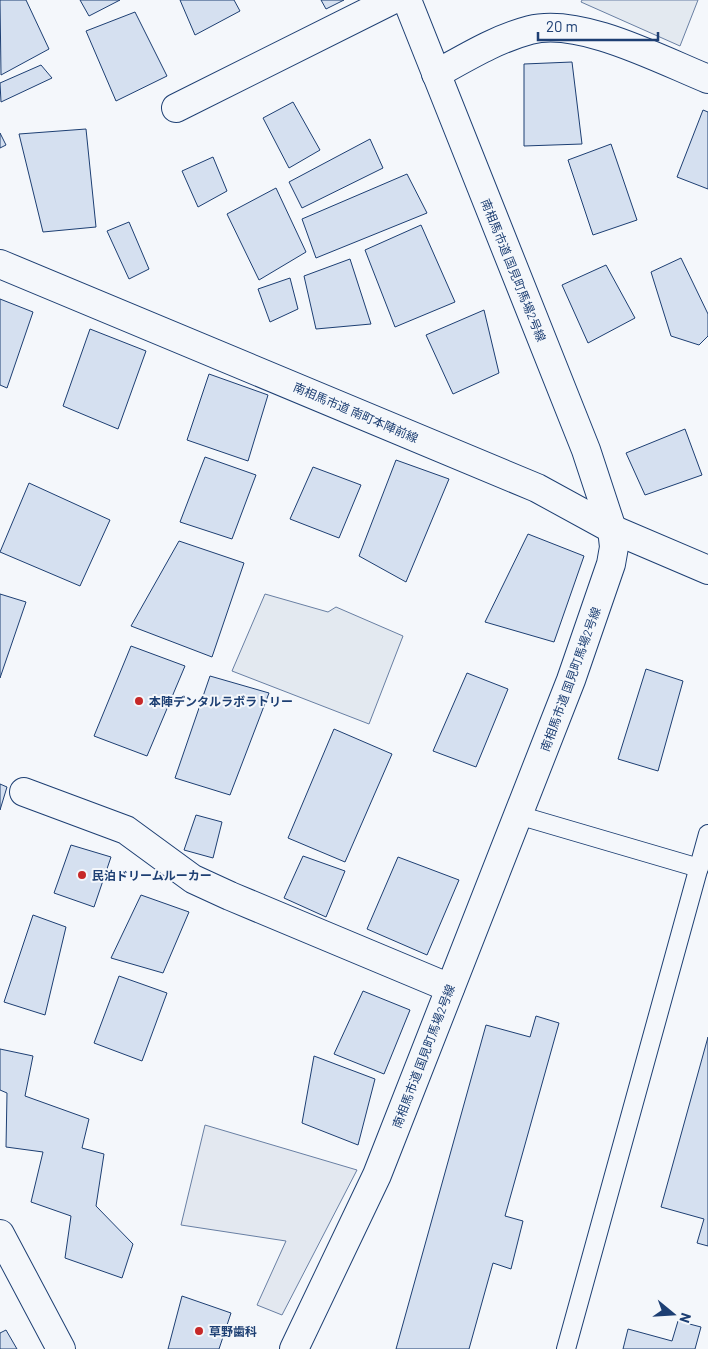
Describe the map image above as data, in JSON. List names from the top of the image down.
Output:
{
  "streets": {
    "street": ["南相馬市道 国見町馬場2号線", "南相馬市道 南町本陣前線"]
  },
  "crossings": [
    ["南相馬市道 国見町馬場2号線", "南相馬市道 南町本陣前線"]
  ],
  "places": ["本陣デンタルラボラトリー", "民泊ドリームルーカー", "草野歯科"],
  "scale_bar": "20 m",
  "north": "right"
}
